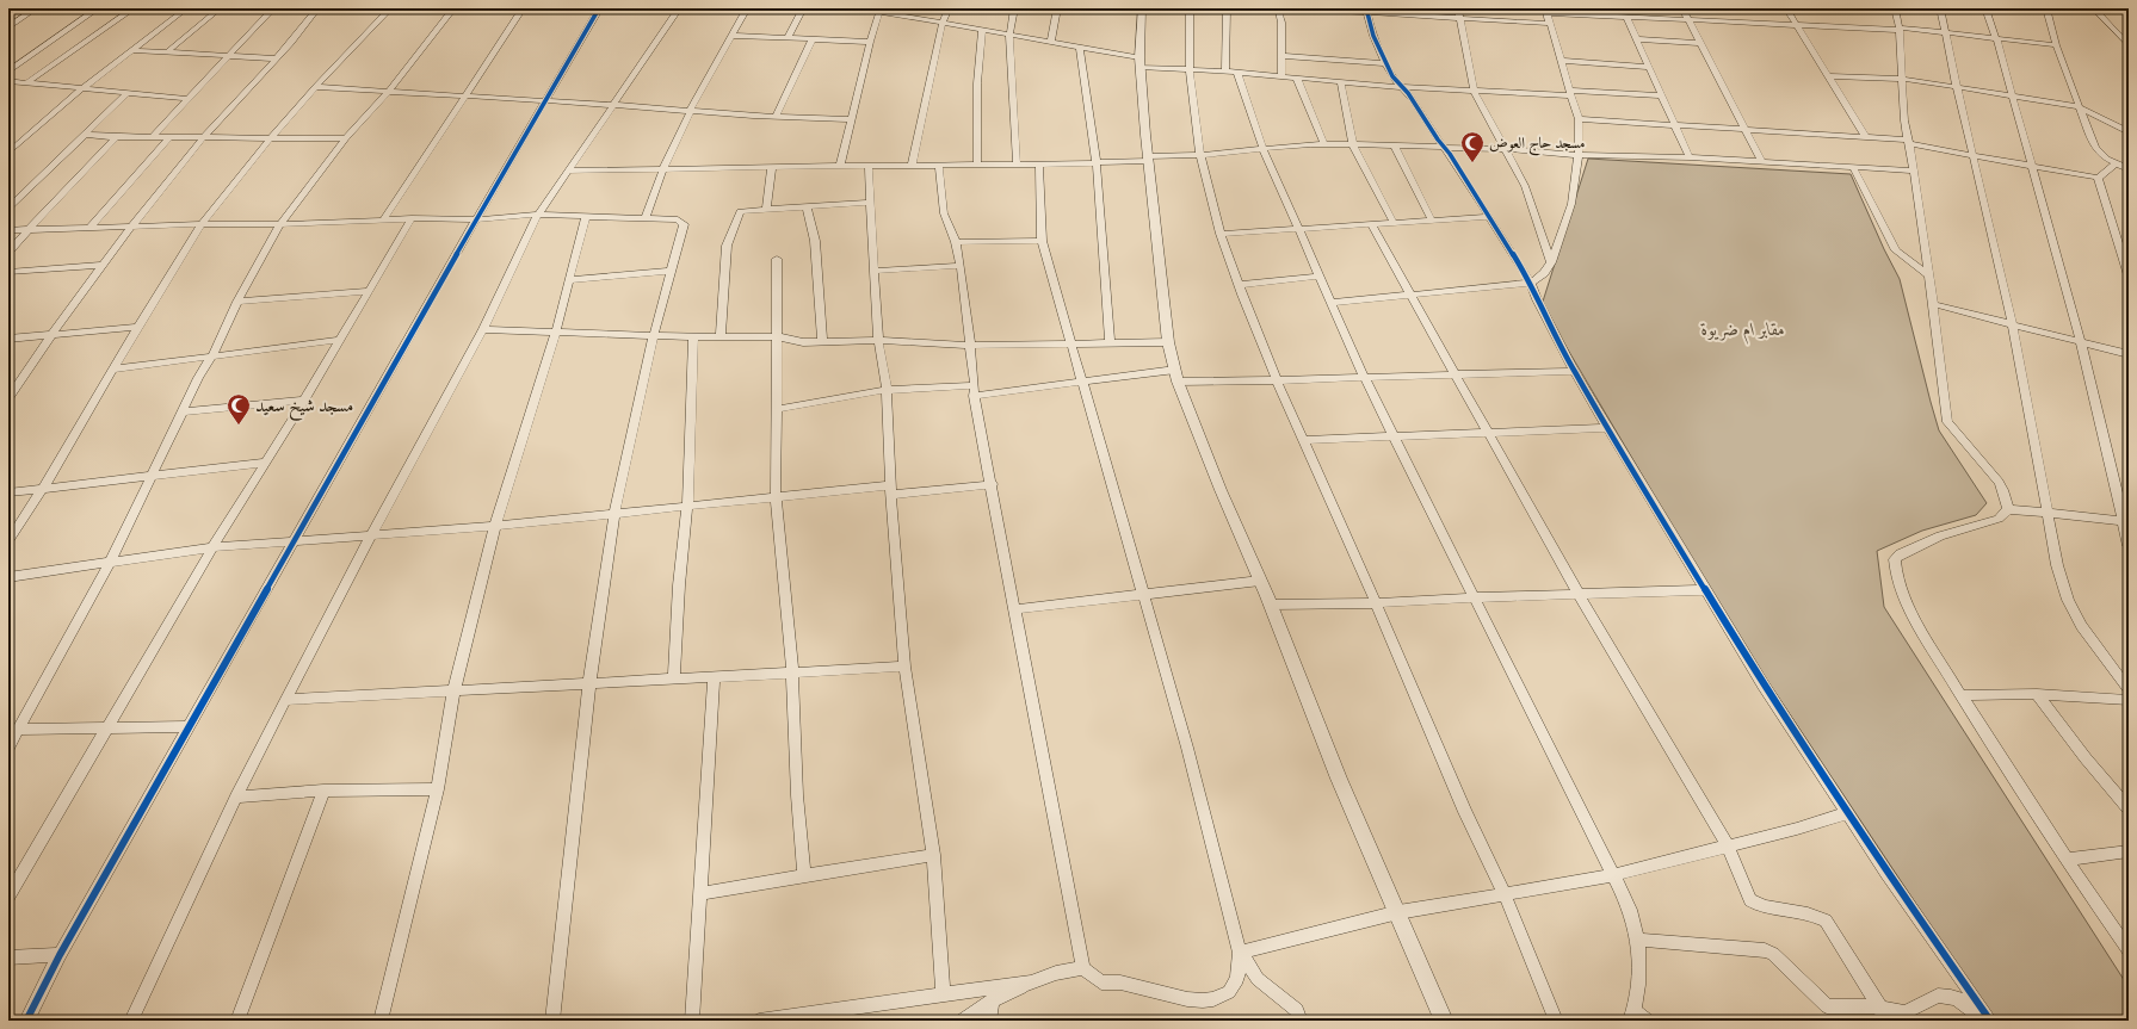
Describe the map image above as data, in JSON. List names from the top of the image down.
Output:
{
  "parks": ["مقابر ام ضريوة"],
  "places": {
    "mosque": ["مسجد حاج العوض", "مسجد شيخ سعيد"]
  }
}
